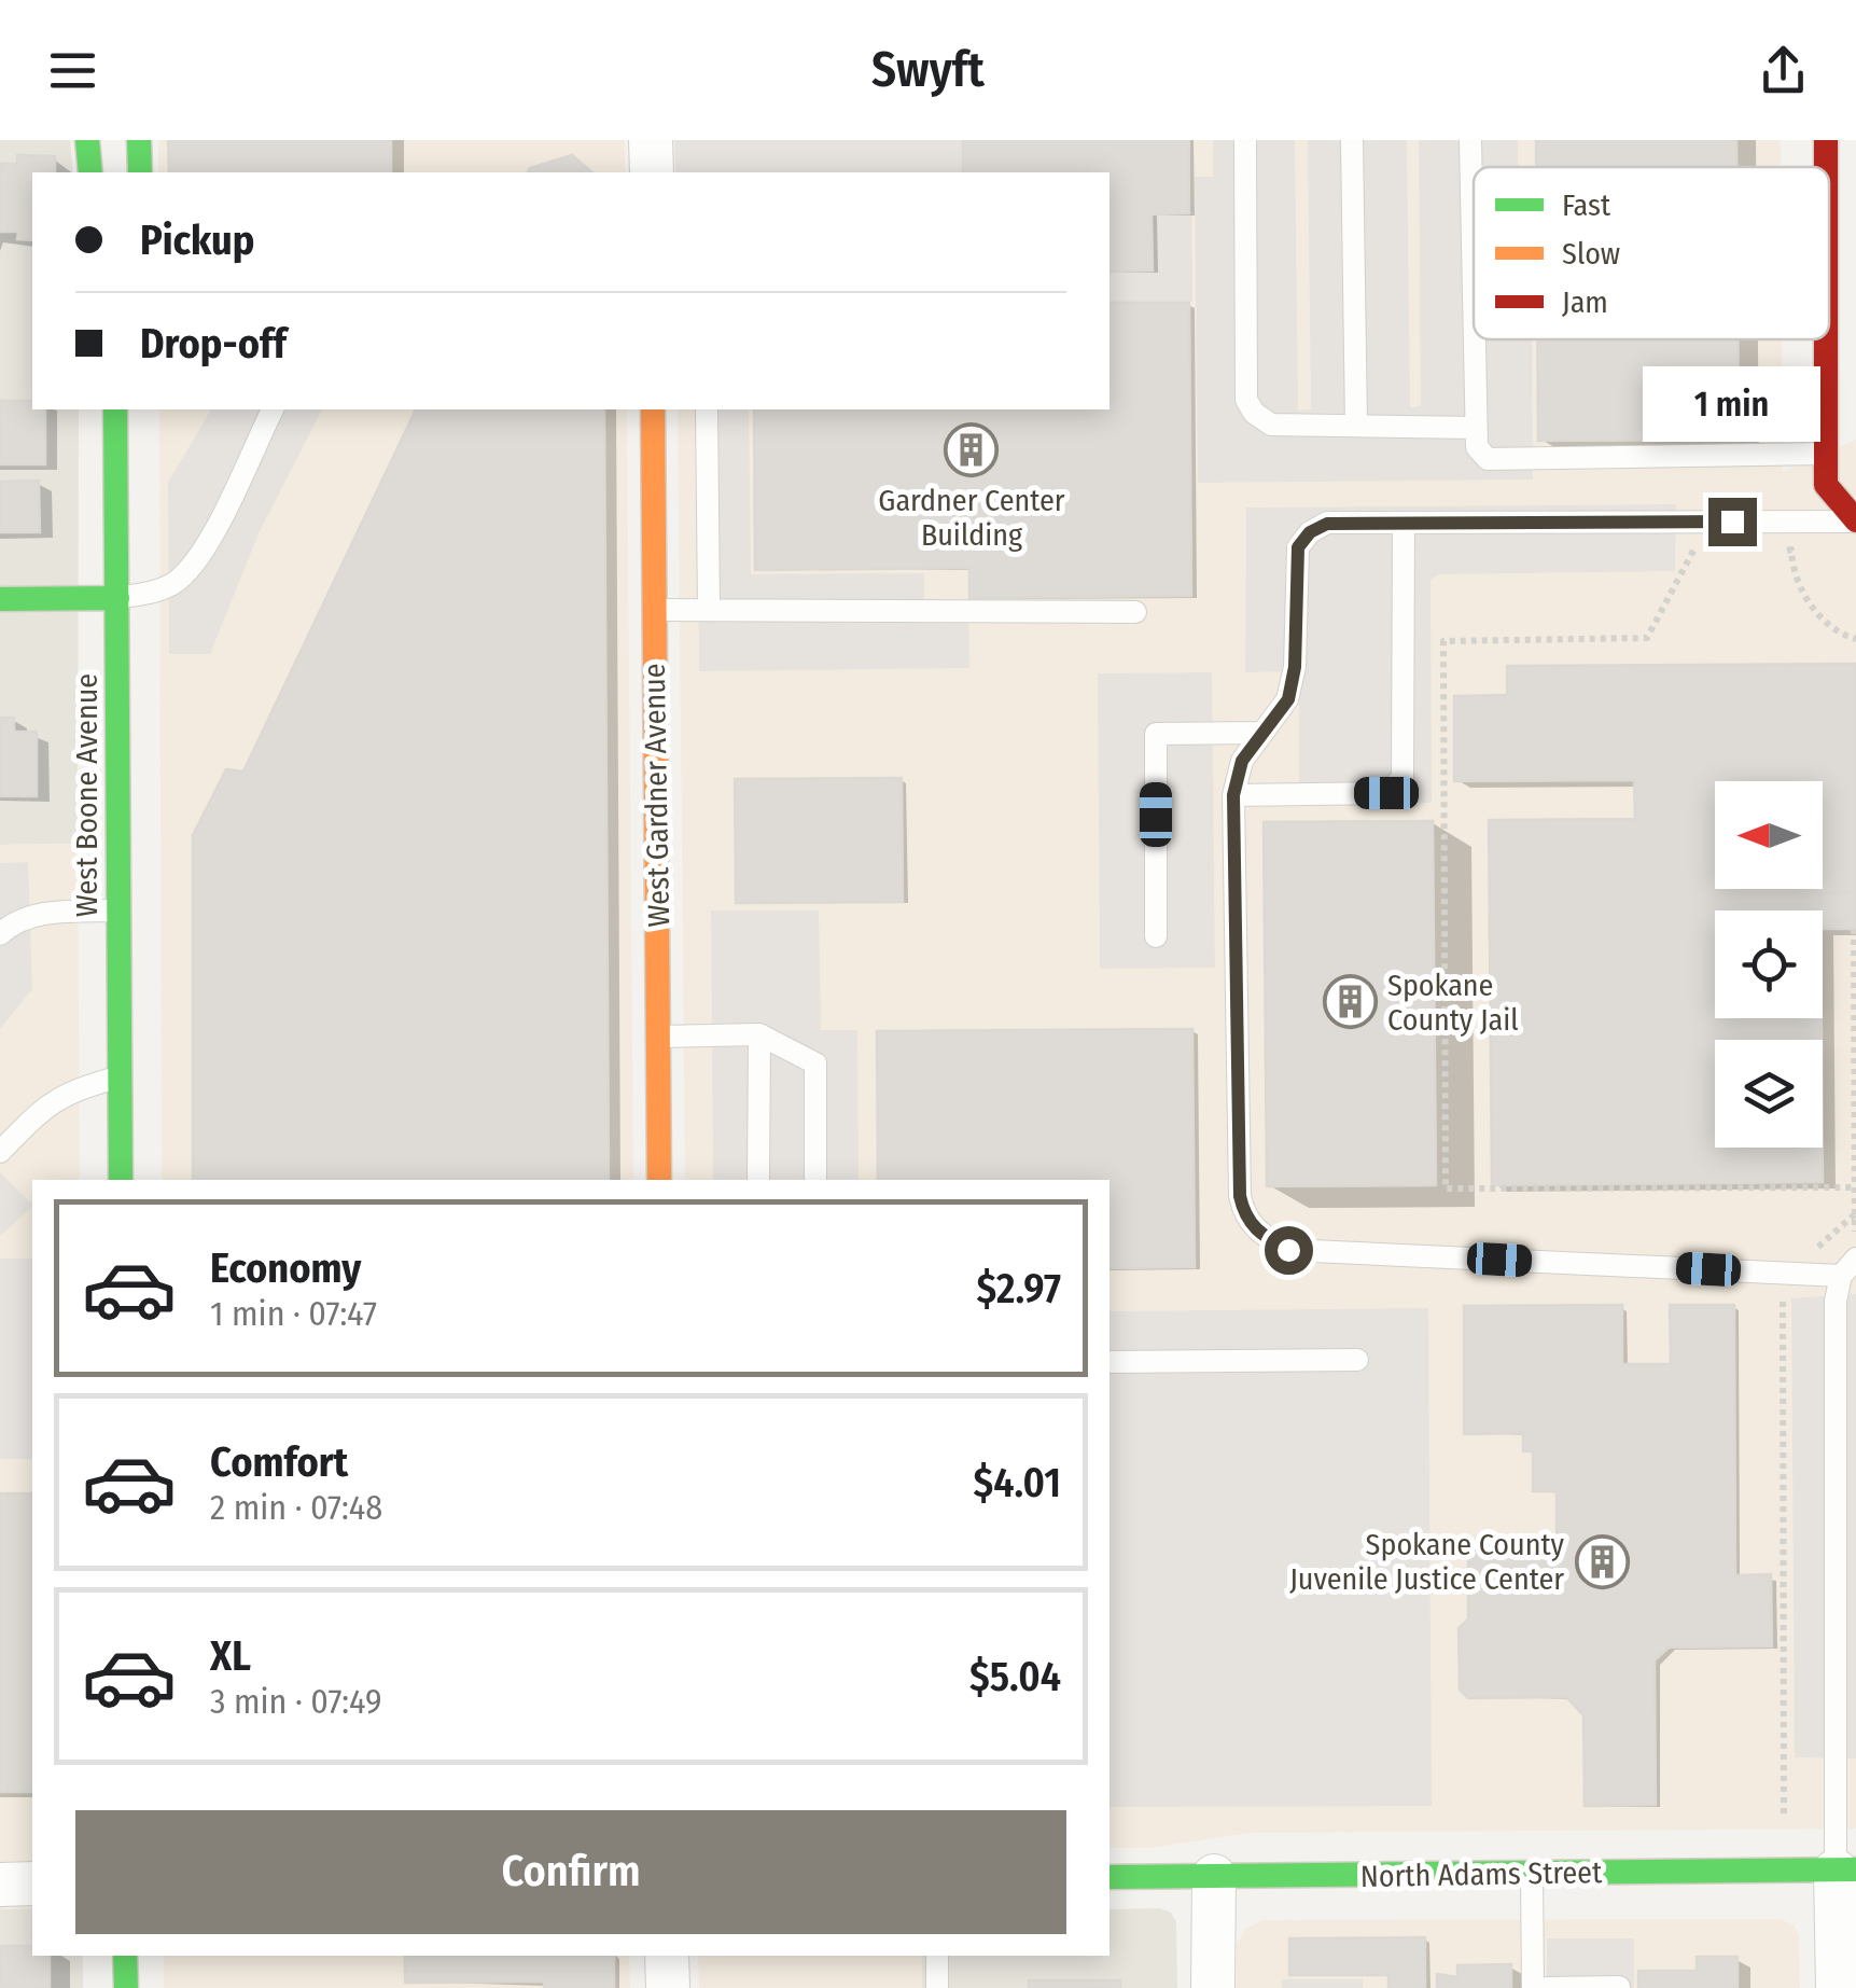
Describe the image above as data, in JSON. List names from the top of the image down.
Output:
{
  "streets": {
    "street": ["West Boone Avenue", "West Gardner Avenue", "North Adams Street"]
  },
  "places": {
    "building": ["Gardner Center Building", "Spokane County Jail", "Spokane County Juvenile Justice Center"]
  },
  "legend": ["Fast", "Slow", "Jam"],
  "north": "left",
  "page": {
    "header": "Swyft",
    "banner": ["Pickup", "Drop-off"],
    "bubble": "1 min",
    "list": [
      {
        "name": "Economy",
        "note": "1 min · 07:47",
        "value": "$2.97"
      },
      {
        "name": "Comfort",
        "note": "2 min · 07:48",
        "value": "$4.01"
      },
      {
        "name": "XL",
        "note": "3 min · 07:49",
        "value": "$5.04"
      }
    ],
    "buttons": "Confirm"
  }
}
